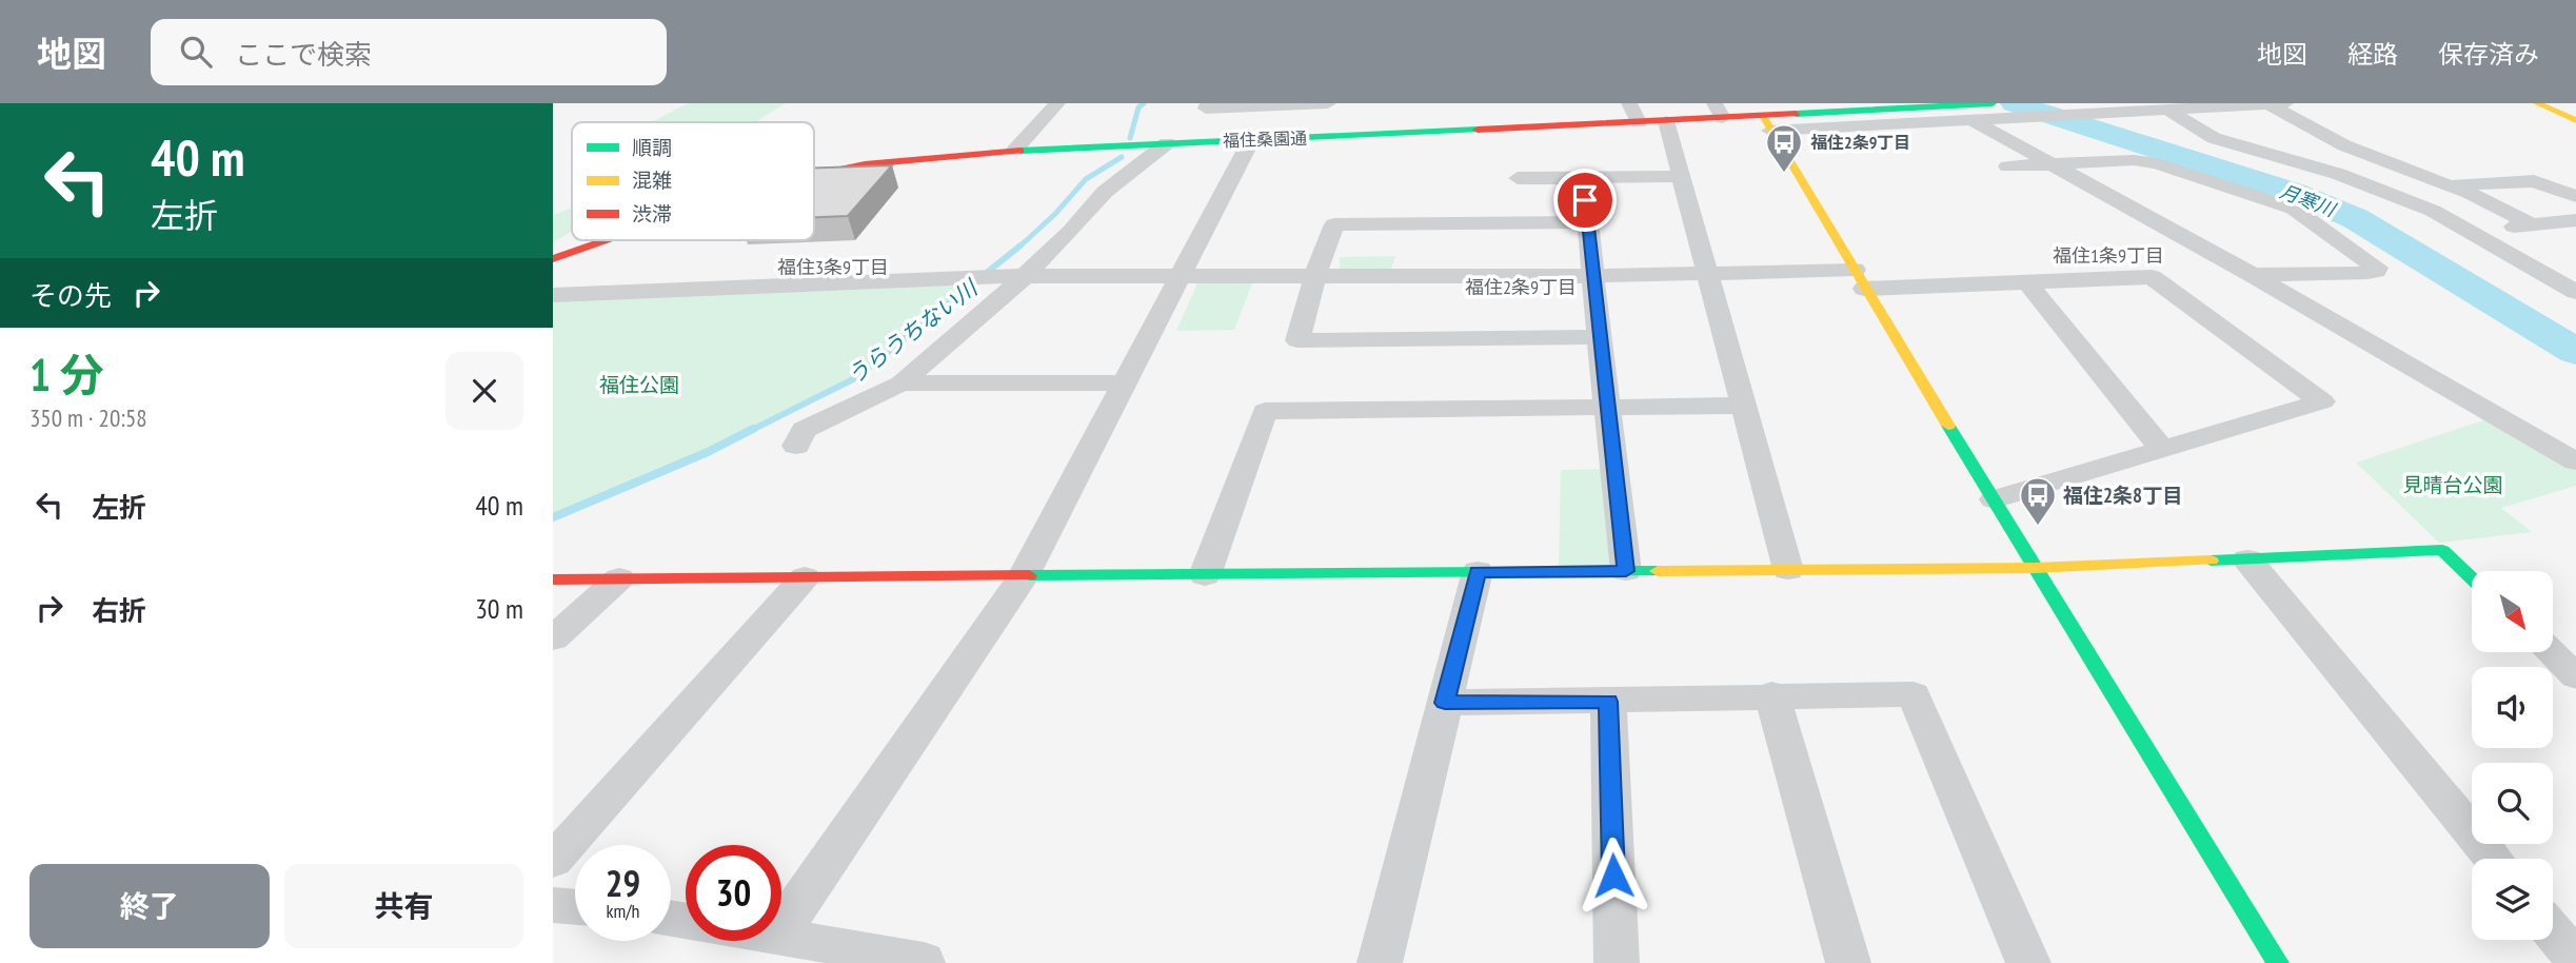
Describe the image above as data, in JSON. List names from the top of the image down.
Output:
{
  "streets": {
    "street": ["福住桑園通"]
  },
  "districts": ["福住1条9丁目", "福住3条9丁目", "福住2条9丁目"],
  "water": ["月寒川", "うらうちない川"],
  "parks": ["福住公園", "見晴台公園"],
  "places": {
    "bus stop": ["福住2条9丁目", "福住2条8丁目"]
  },
  "legend": ["順調", "混雑", "渋滞"],
  "north": "bottom right",
  "page": {
    "header": "地図",
    "search": "ここで検索",
    "nav": ["地図", "経路", "保存済み"],
    "turn": ["40 m", "左折"],
    "then": "その先",
    "heading": ["1 分", "350 m · 20:58"],
    "list": [
      {
        "name": "左折",
        "value": "40 m"
      },
      {
        "name": "右折",
        "value": "30 m"
      }
    ],
    "speed": "29 km/h",
    "limit": "30",
    "buttons": ["終了", "共有"]
  }
}
